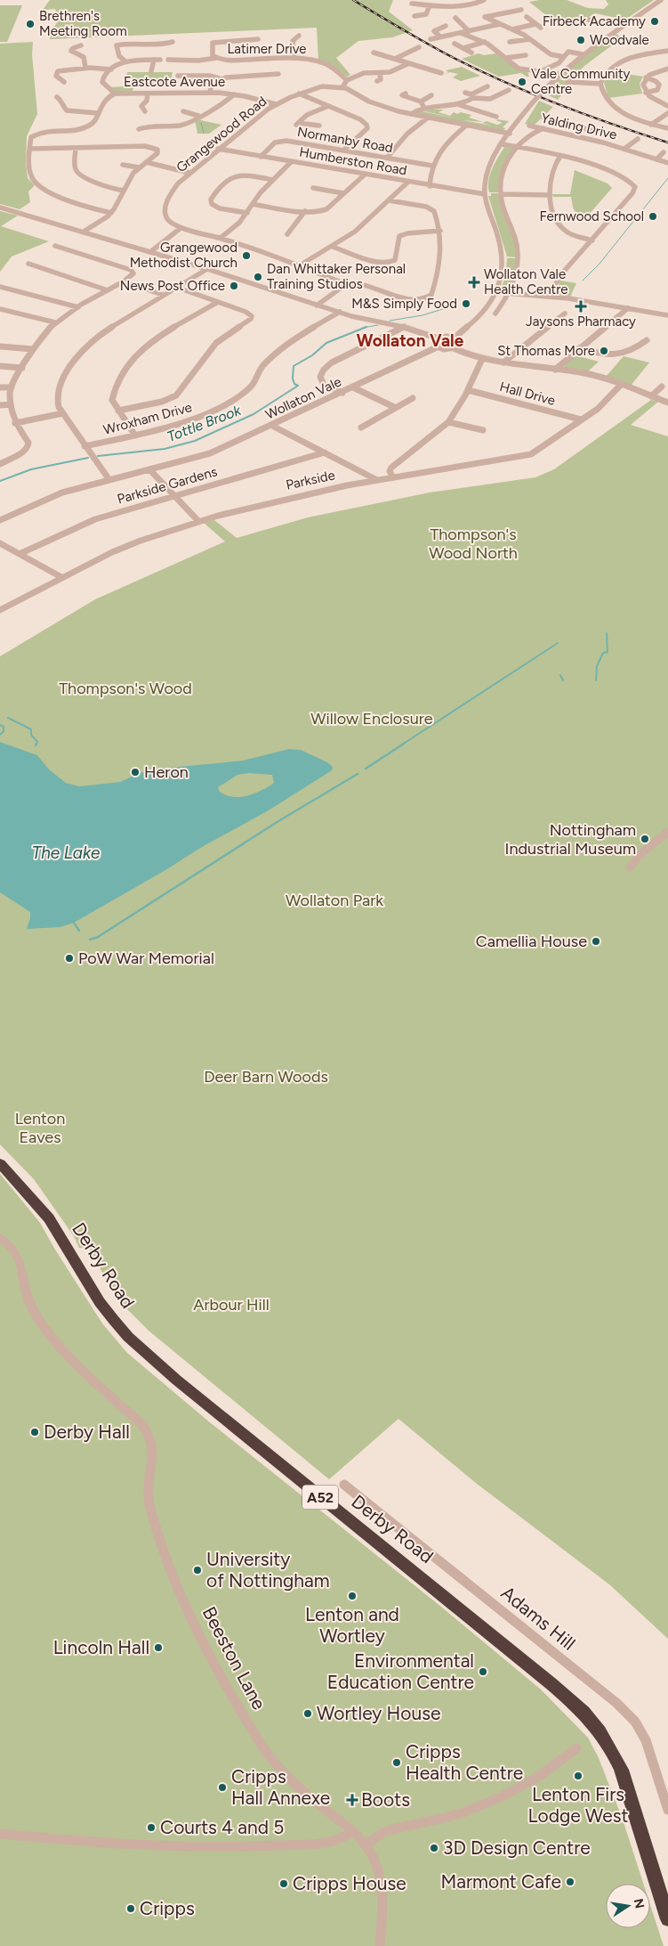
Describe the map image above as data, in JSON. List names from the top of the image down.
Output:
{
  "streets": {
    "highway": ["Derby Road", "A52"],
    "street": [
      "Latimer Drive",
      "Eastcote Avenue",
      "Yalding Drive",
      "Grangewood Road",
      "Normanby Road",
      "Humberston Road",
      "Hall Drive",
      "Wollaton Vale",
      "Wroxham Drive",
      "Parkside",
      "Parkside Gardens",
      "Adams Hill",
      "Beeston Lane"
    ]
  },
  "crossings": [
    ["Eastcote Avenue", "Grangewood Road"],
    ["Grangewood Road", "Humberston Road"],
    ["Normanby Road", "Humberston Road"],
    ["Hall Drive", "Parkside"],
    ["Wollaton Vale", "Parkside"]
  ],
  "districts": ["Wollaton Vale"],
  "water": ["Tottle Brook", "The Lake"],
  "parks": [
    "Thompson's Wood North",
    "Thompson's Wood",
    "Willow Enclosure",
    "Wollaton Park",
    "Deer Barn Woods",
    "Lenton Eaves",
    "Arbour Hill"
  ],
  "places": {
    "other": [
      "Firbeck Academy",
      "Brethren's Meeting Room",
      "Woodvale",
      "Vale Community Centre",
      "Fernwood School",
      "Grangewood Methodist Church",
      "Dan Whittaker Personal Training Studios",
      "News Post Office",
      "M&S Simply Food",
      "St Thomas More",
      "Heron",
      "Nottingham Industrial Museum",
      "Camellia House",
      "PoW War Memorial",
      "Derby Hall",
      "University of Nottingham",
      "Lenton and Wortley",
      "Lincoln Hall",
      "Environmental Education Centre",
      "Wortley House",
      "Cripps Health Centre",
      "Lenton Firs Lodge West",
      "Cripps Hall Annexe",
      "Courts 4 and 5",
      "3D Design Centre",
      "Marmont Cafe",
      "Cripps House",
      "Cripps"
    ],
    "health": ["Wollaton Vale Health Centre", "Jaysons Pharmacy", "Boots"]
  },
  "north": "right"
}
